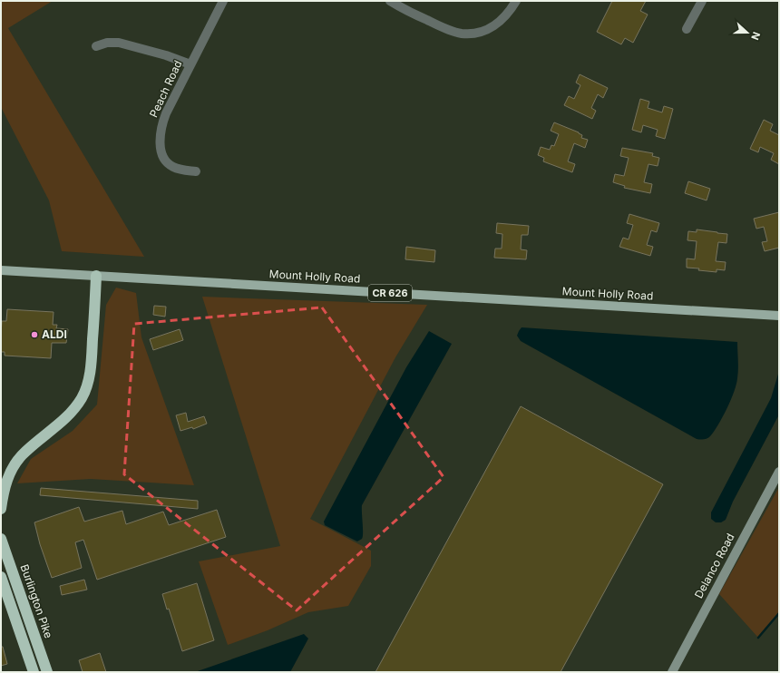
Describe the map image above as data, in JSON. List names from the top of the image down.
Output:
{
  "streets": {
    "highway": ["Burlington Pike"],
    "main road": ["Mount Holly Road", "CR 626"],
    "street": ["Peach Road", "Delanco Road"]
  },
  "places": ["ALDI"],
  "north": "right"
}
